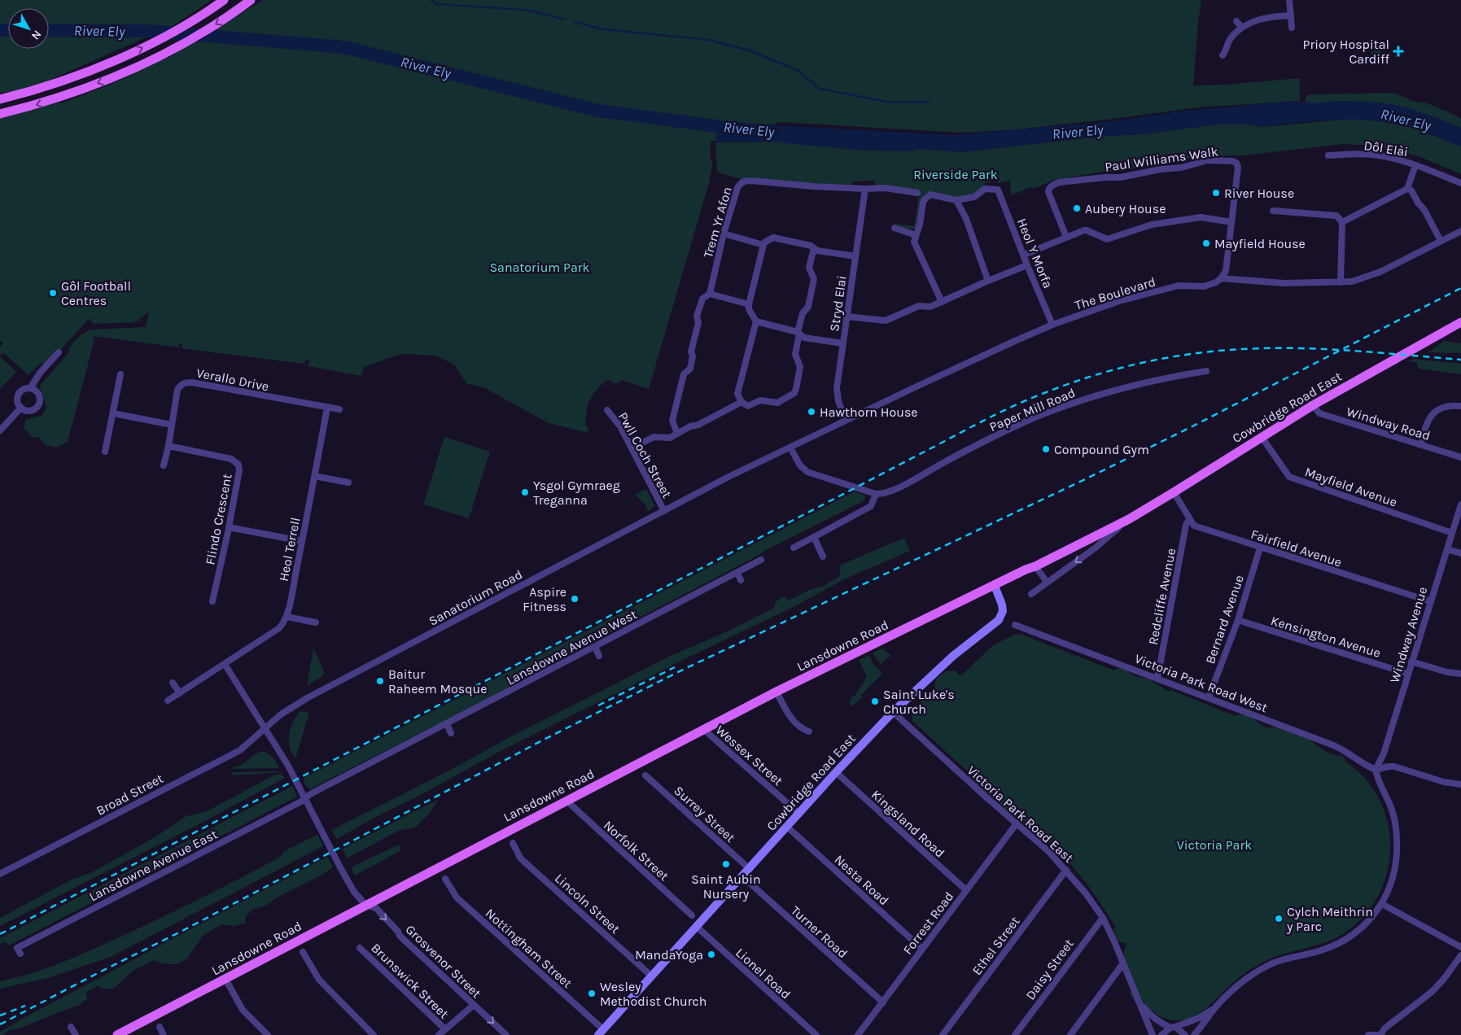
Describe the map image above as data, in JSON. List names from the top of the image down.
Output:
{
  "streets": {
    "main road": ["Cowbridge Road East", "Lansdowne Road"],
    "street": [
      "Dôl Elài",
      "Paul Williams Walk",
      "Trem Yr Afon",
      "Heol Y Morfa",
      "The Boulevard",
      "Stryd Elai",
      "Verallo Drive",
      "Paper Mill Road",
      "Windway Road",
      "Pwll Coch Street",
      "Mayfield Avenue",
      "Flindo Crescent",
      "Fairfield Avenue",
      "Heol Terrell",
      "Redcliffe Avenue",
      "Sanatorium Road",
      "Bernard Avenue",
      "Windway Avenue",
      "Kensington Avenue",
      "Lansdowne Avenue West",
      "Victoria Park Road West",
      "Wessex Street",
      "Broad Street",
      "Surrey Street",
      "Victoria Park Road East",
      "Kingsland Road",
      "Norfolk Street",
      "Lansdowne Avenue East",
      "Nesta Road",
      "Lincoln Street",
      "Forrest Road",
      "Turner Road",
      "Ethel Street",
      "Nottingham Street",
      "Grosvenor Street",
      "Daisy Street",
      "Lionel Road",
      "Brunswick Street"
    ]
  },
  "crossings": [
    ["Paul Williams Walk", "The Boulevard"],
    ["Trem Yr Afon", "Stryd Elai"],
    ["Heol Y Morfa", "The Boulevard"],
    ["The Boulevard", "Stryd Elai"],
    ["The Boulevard", "Sanatorium Road"],
    ["Verallo Drive", "Flindo Crescent"],
    ["Verallo Drive", "Heol Terrell"],
    ["Cowbridge Road East", "Windway Road"],
    ["Cowbridge Road East", "Mayfield Avenue"],
    ["Cowbridge Road East", "Fairfield Avenue"],
    ["Cowbridge Road East", "Lansdowne Road"],
    ["Cowbridge Road East", "Wessex Street"],
    ["Cowbridge Road East", "Surrey Street"],
    ["Cowbridge Road East", "Victoria Park Road East"],
    ["Cowbridge Road East", "Kingsland Road"],
    ["Cowbridge Road East", "Nesta Road"],
    ["Cowbridge Road East", "Lincoln Street"],
    ["Cowbridge Road East", "Turner Road"],
    ["Cowbridge Road East", "Nottingham Street"],
    ["Cowbridge Road East", "Lionel Road"],
    ["Pwll Coch Street", "Sanatorium Road"],
    ["Mayfield Avenue", "Windway Avenue"],
    ["Fairfield Avenue", "Redcliffe Avenue"],
    ["Fairfield Avenue", "Bernard Avenue"],
    ["Fairfield Avenue", "Windway Avenue"],
    ["Redcliffe Avenue", "Victoria Park Road West"],
    ["Sanatorium Road", "Broad Street"],
    ["Bernard Avenue", "Kensington Avenue"],
    ["Bernard Avenue", "Victoria Park Road West"],
    ["Windway Avenue", "Kensington Avenue"],
    ["Windway Avenue", "Victoria Park Road West"],
    ["Lansdowne Road", "Wessex Street"],
    ["Lansdowne Road", "Norfolk Street"],
    ["Lansdowne Road", "Grosvenor Street"],
    ["Lansdowne Avenue West", "Lansdowne Avenue East"],
    ["Victoria Park Road East", "Forrest Road"],
    ["Victoria Park Road East", "Ethel Street"],
    ["Victoria Park Road East", "Daisy Street"],
    ["Kingsland Road", "Forrest Road"],
    ["Nesta Road", "Forrest Road"],
    ["Forrest Road", "Turner Road"],
    ["Grosvenor Street", "Brunswick Street"]
  ],
  "one_way": ["Grosvenor Street"],
  "water": ["River Ely"],
  "parks": ["Riverside Park", "Sanatorium Park", "Victoria Park"],
  "places": {
    "health": ["Priory Hospital Cardiff"],
    "other": [
      "River House",
      "Aubery House",
      "Mayfield House",
      "Gôl Football Centres",
      "Hawthorn House",
      "Compound Gym",
      "Ysgol Gymraeg Treganna",
      "Aspire Fitness",
      "Baitur Raheem Mosque",
      "Saint Luke's Church",
      "Saint Aubin Nursery",
      "Cylch Meithrin y Parc",
      "MandaYoga",
      "Wesley Methodist Church"
    ]
  },
  "north": "bottom right"
}
